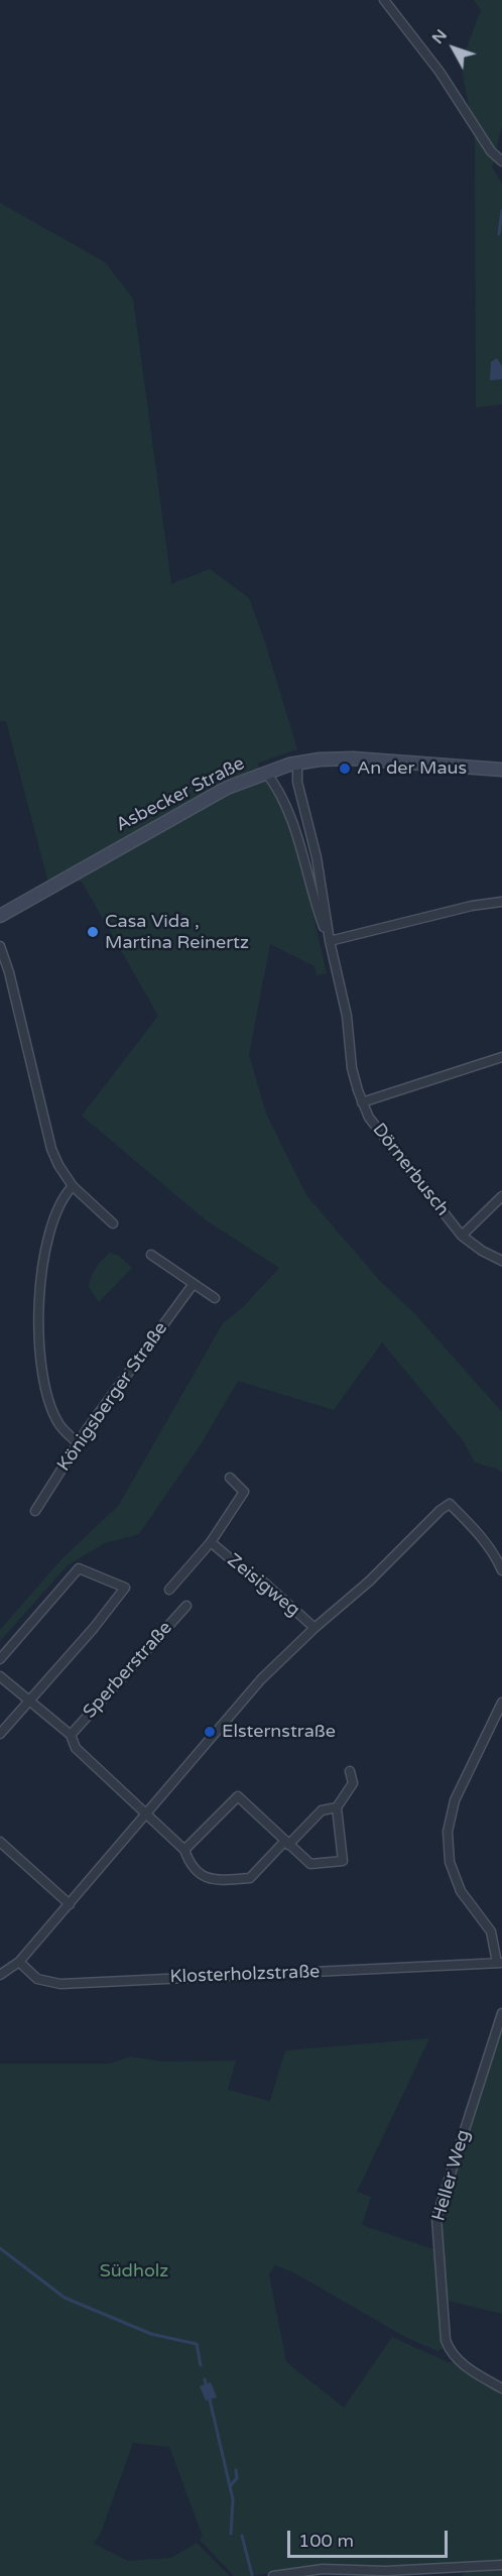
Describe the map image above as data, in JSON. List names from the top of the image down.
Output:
{
  "streets": {
    "main road": ["Asbecker Straße"],
    "street": [
      "Dörnerbusch",
      "Königsberger Straße",
      "Zeisigweg",
      "Sperberstraße",
      "Klosterholzstraße",
      "Heller Weg"
    ]
  },
  "parks": ["Südholz"],
  "places": ["An der Maus", "Casa Vida , Martina Reinertz", "Elsternstraße"],
  "scale_bar": "100 m",
  "north": "top left"
}
